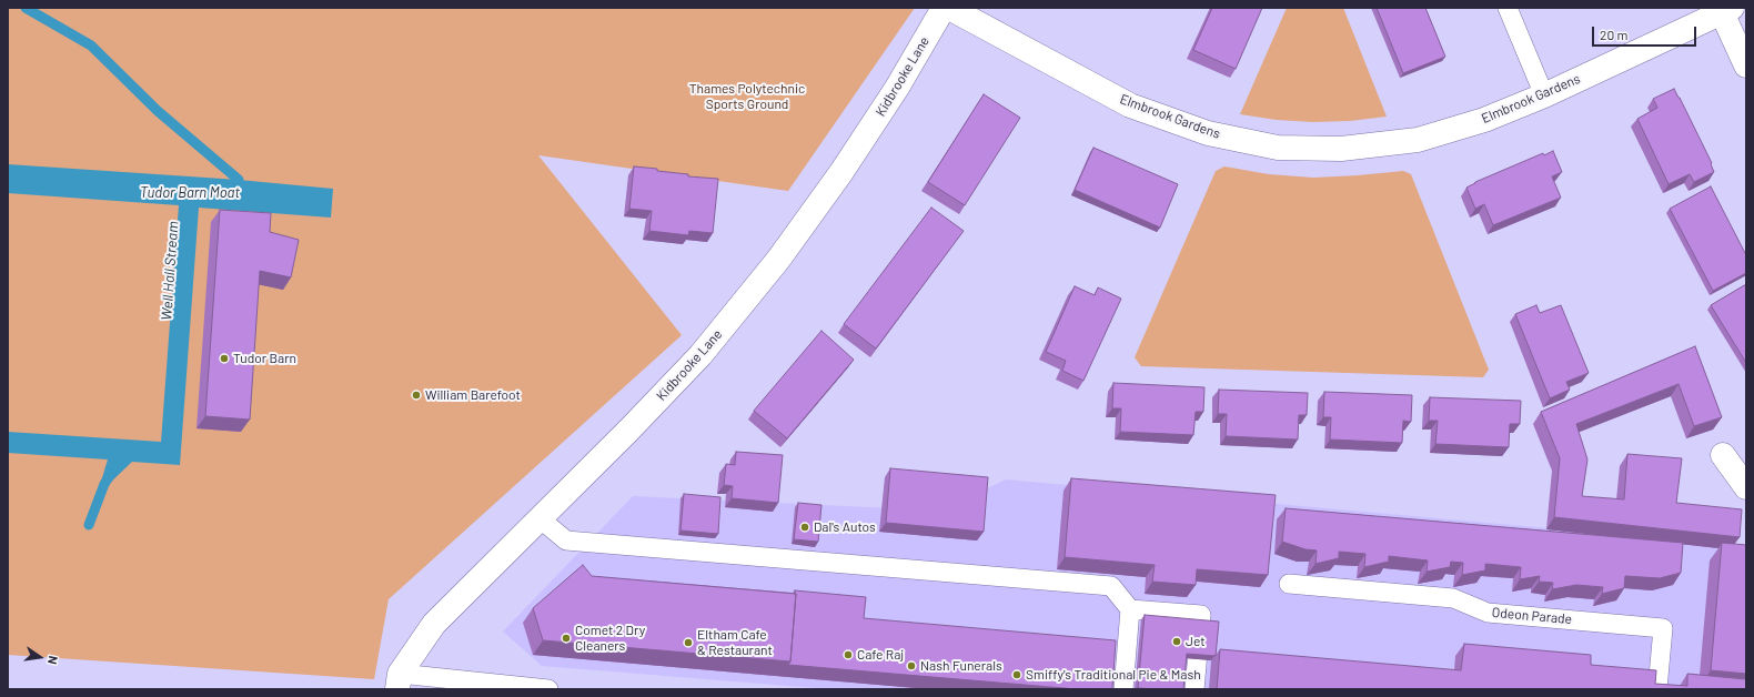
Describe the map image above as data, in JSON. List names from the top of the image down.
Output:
{
  "streets": {
    "main road": ["Kidbrooke Lane", "Elmbrook Gardens"],
    "lane": ["Odeon Parade"]
  },
  "water": ["Tudor Barn Moat", "Well Hall Stream"],
  "parks": ["Thames Polytechnic Sports Ground"],
  "places": [
    "Tudor Barn",
    "William Barefoot",
    "Dal's Autos",
    "Comet 2 Dry Cleaners",
    "Jet",
    "Eltham Cafe & Restaurant",
    "Cafe Raj",
    "Nash Funerals",
    "Smiffy's Traditional Pie & Mash"
  ],
  "scale_bar": "20 m",
  "north": "right"
}
